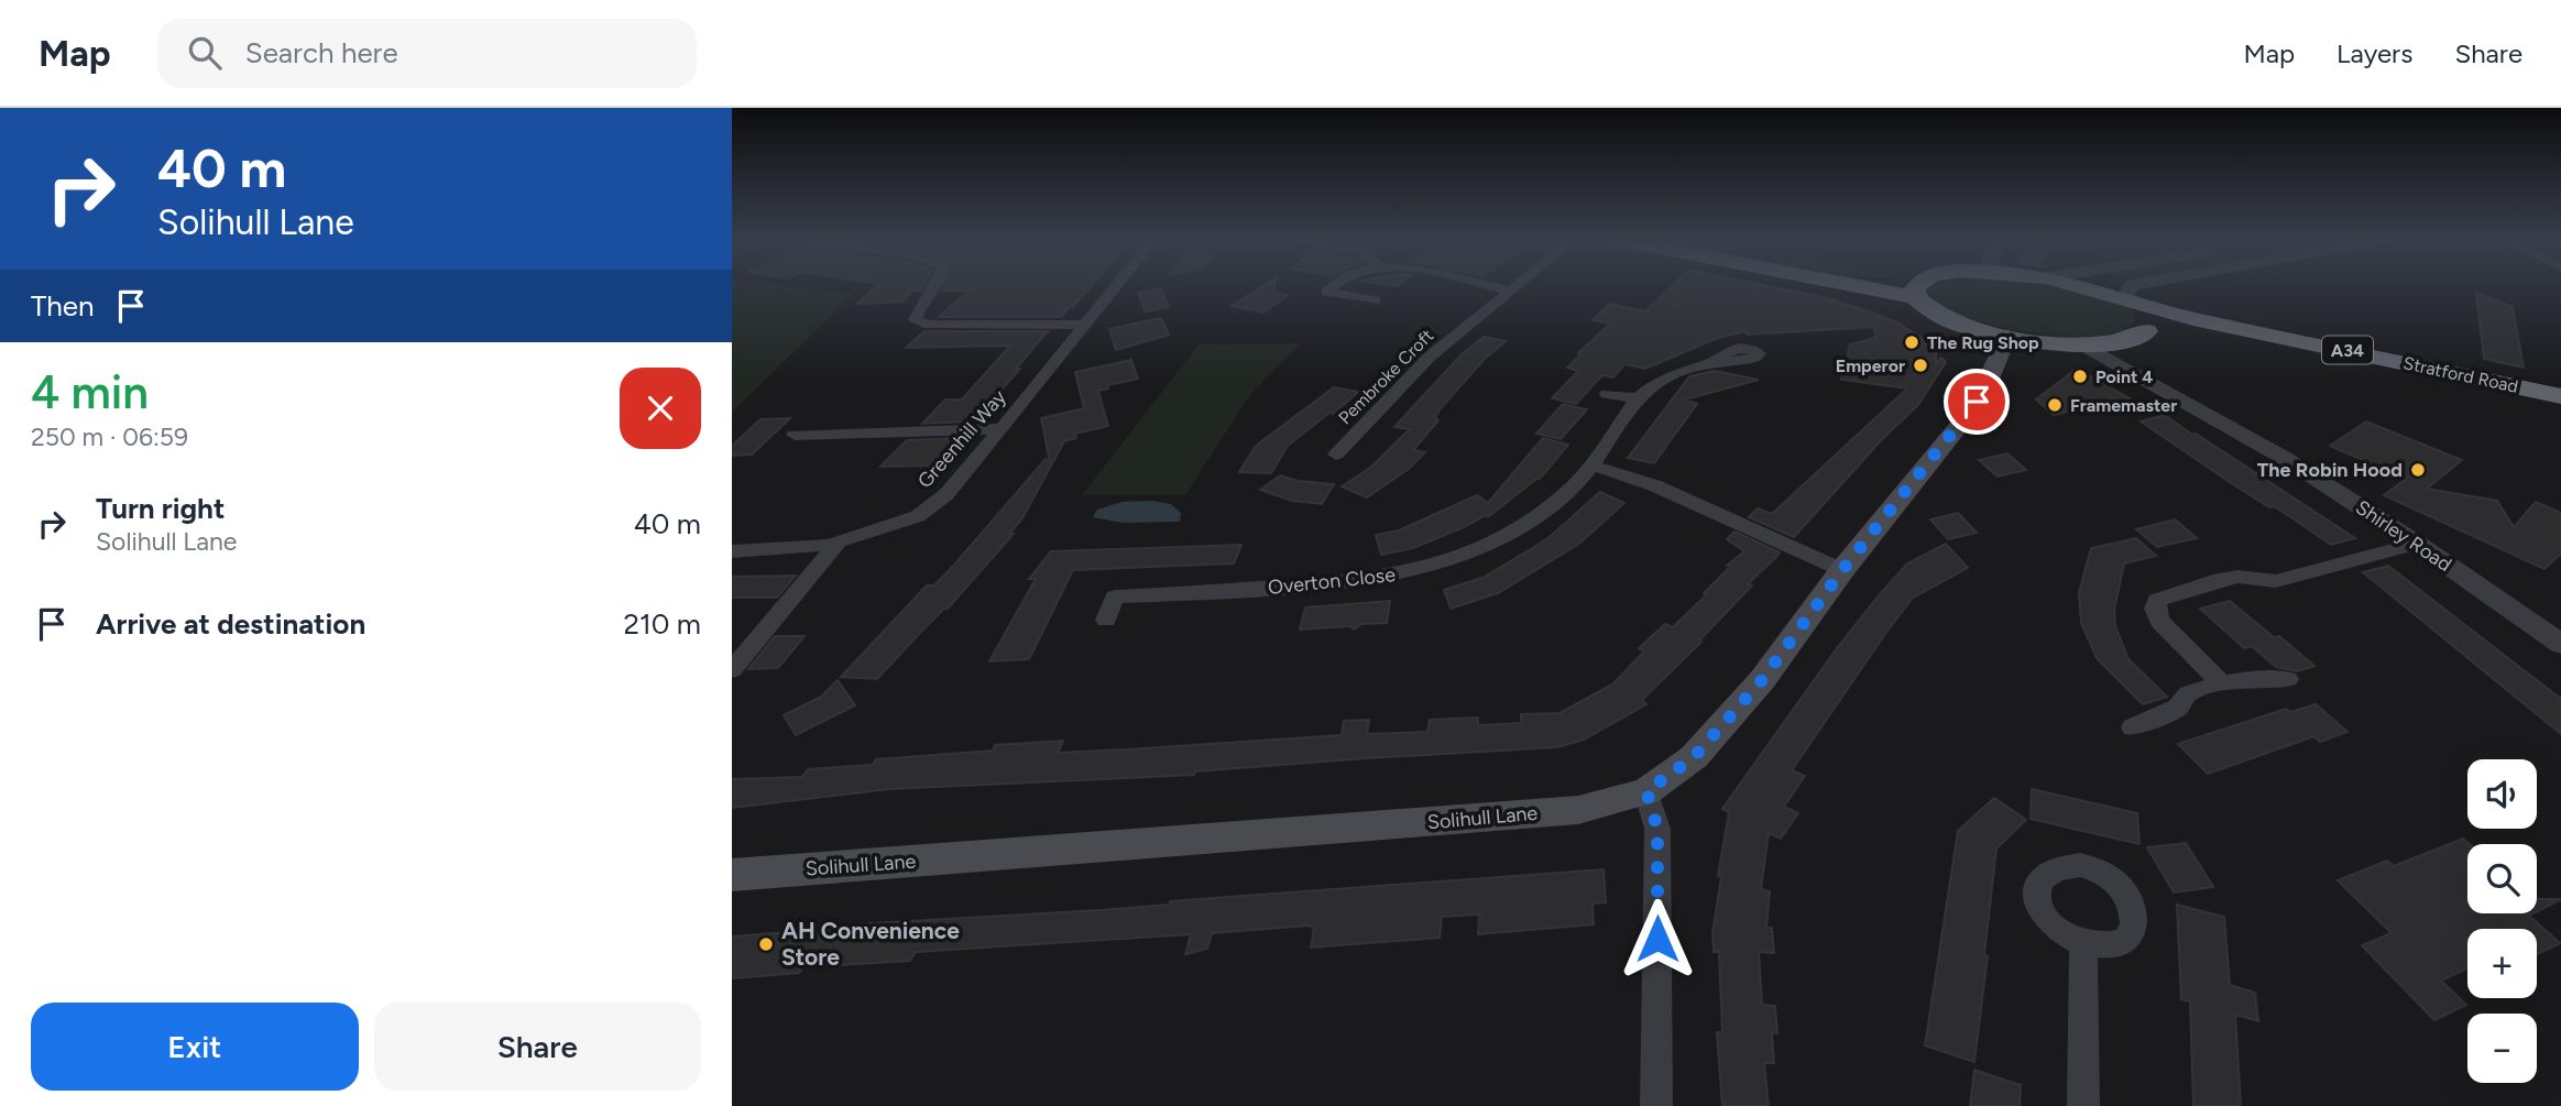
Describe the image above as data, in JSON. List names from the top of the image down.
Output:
{
  "streets": {
    "highway": ["A34", "Stratford Road"],
    "main road": ["Solihull Lane"],
    "street": [
      "Pembroke Croft",
      "Greenhill Way",
      "Shirley Road",
      "Overton Close"
    ]
  },
  "places": [
    "The Rug Shop",
    "Emperor",
    "Point 4",
    "Framemaster",
    "The Robin Hood",
    "AH Convenience Store"
  ],
  "page": {
    "header": "Map",
    "search": "Search here",
    "nav": ["Map", "Layers", "Share"],
    "turn": ["40 m", "Solihull Lane"],
    "then": "Then",
    "heading": ["4 min", "250 m · 06:59"],
    "list": [
      {
        "name": "Turn right",
        "note": "Solihull Lane",
        "value": "40 m"
      },
      {
        "name": "Arrive at destination",
        "value": "210 m"
      }
    ],
    "map_buttons": ["+", "−"],
    "buttons": ["Exit", "Share"]
  }
}
